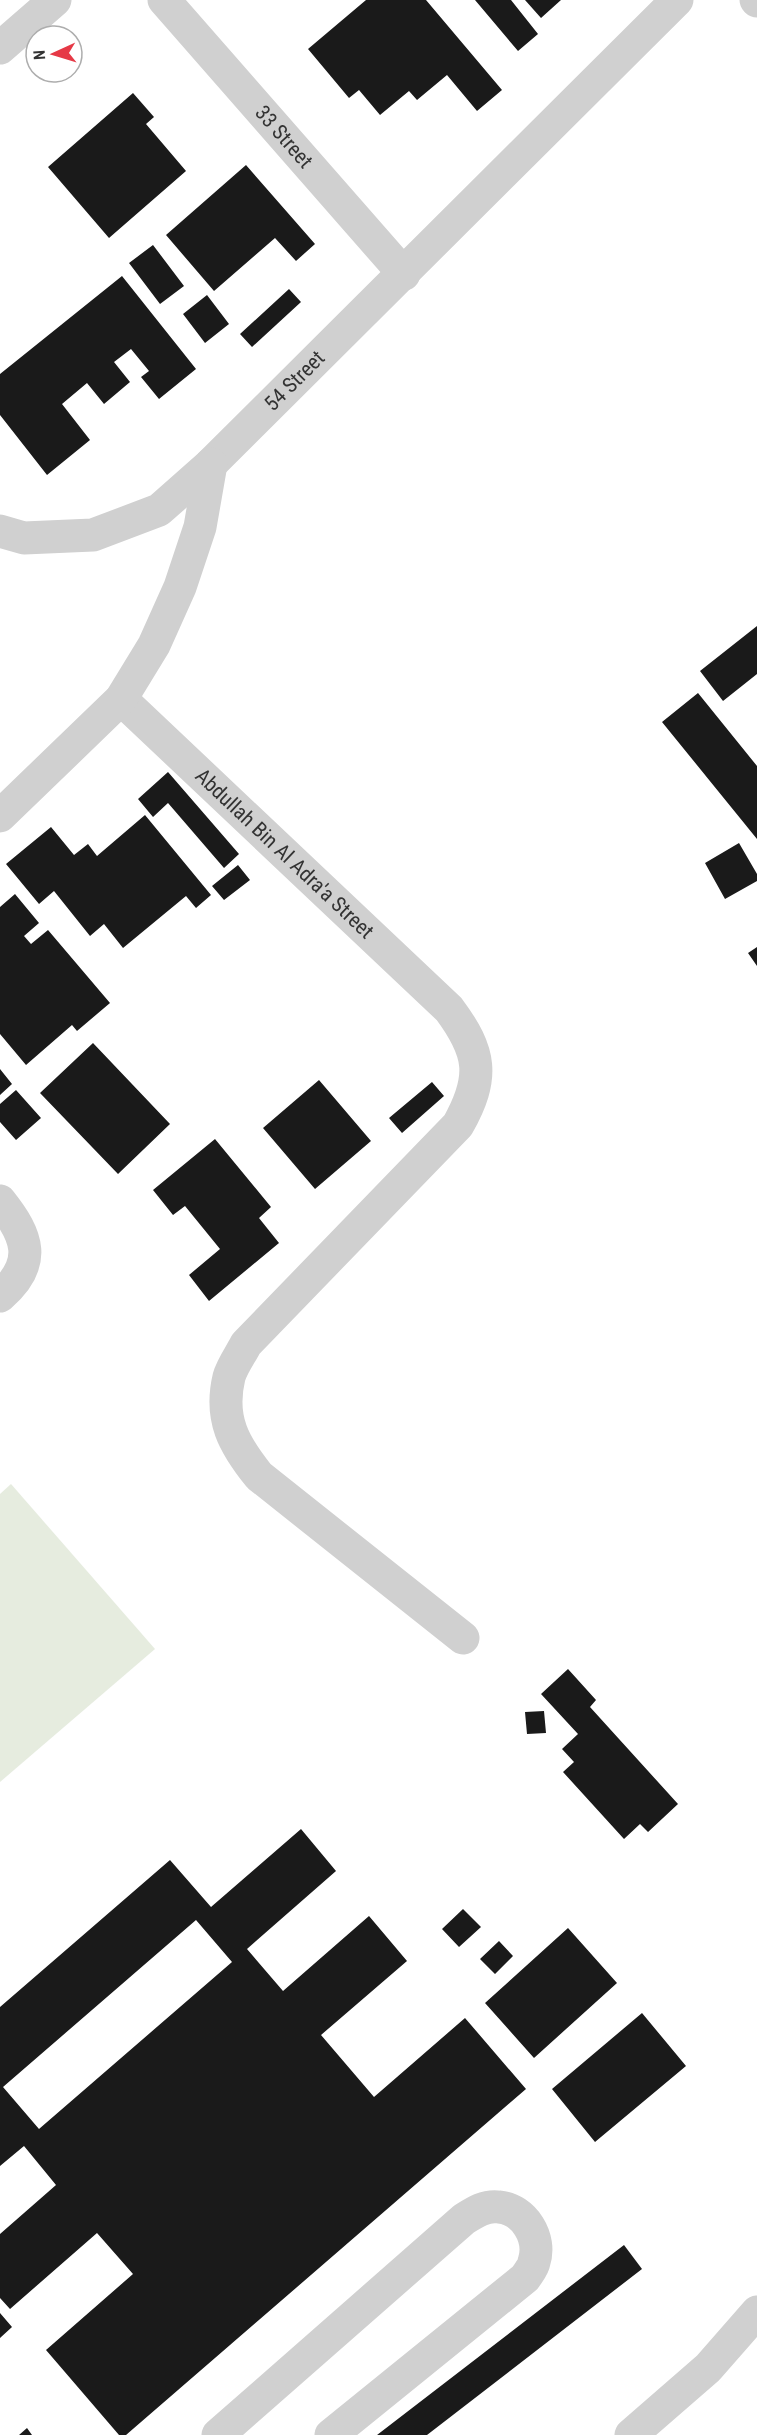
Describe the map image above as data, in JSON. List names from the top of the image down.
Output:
{
  "streets": {
    "street": ["33 Street", "54 Street", "Abdullah Bin Al Adra'a Street"]
  },
  "crossings": [
    ["33 Street", "54 Street"]
  ],
  "north": "left"
}
